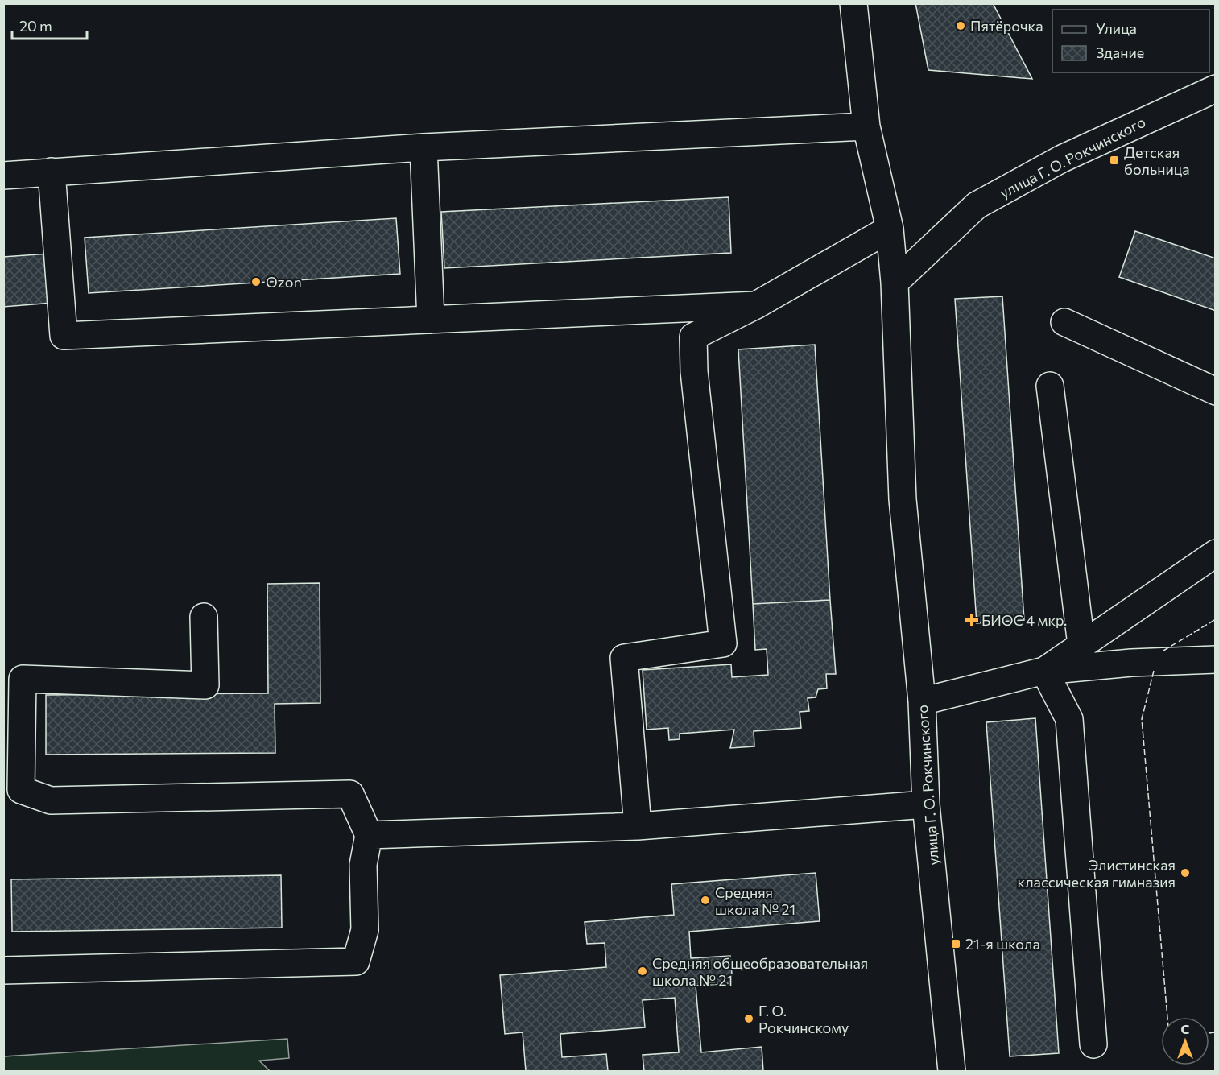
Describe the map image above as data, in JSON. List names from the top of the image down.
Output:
{
  "streets": {
    "street": ["улица Г. О. Рокчинского"]
  },
  "places": {
    "other": [
      "Пятёрочка",
      "Ozon",
      "Элистинская классическая гимназия",
      "Средняя школа № 21",
      "Средняя общеобразовательная школа № 21",
      "Г. О. Рокчинскому"
    ],
    "transit": ["Детская больница", "21-я школа"],
    "health": ["БИОС 4 мкр."]
  },
  "legend": ["Улица", "Здание"],
  "scale_bar": "20 m",
  "north": "top"
}
